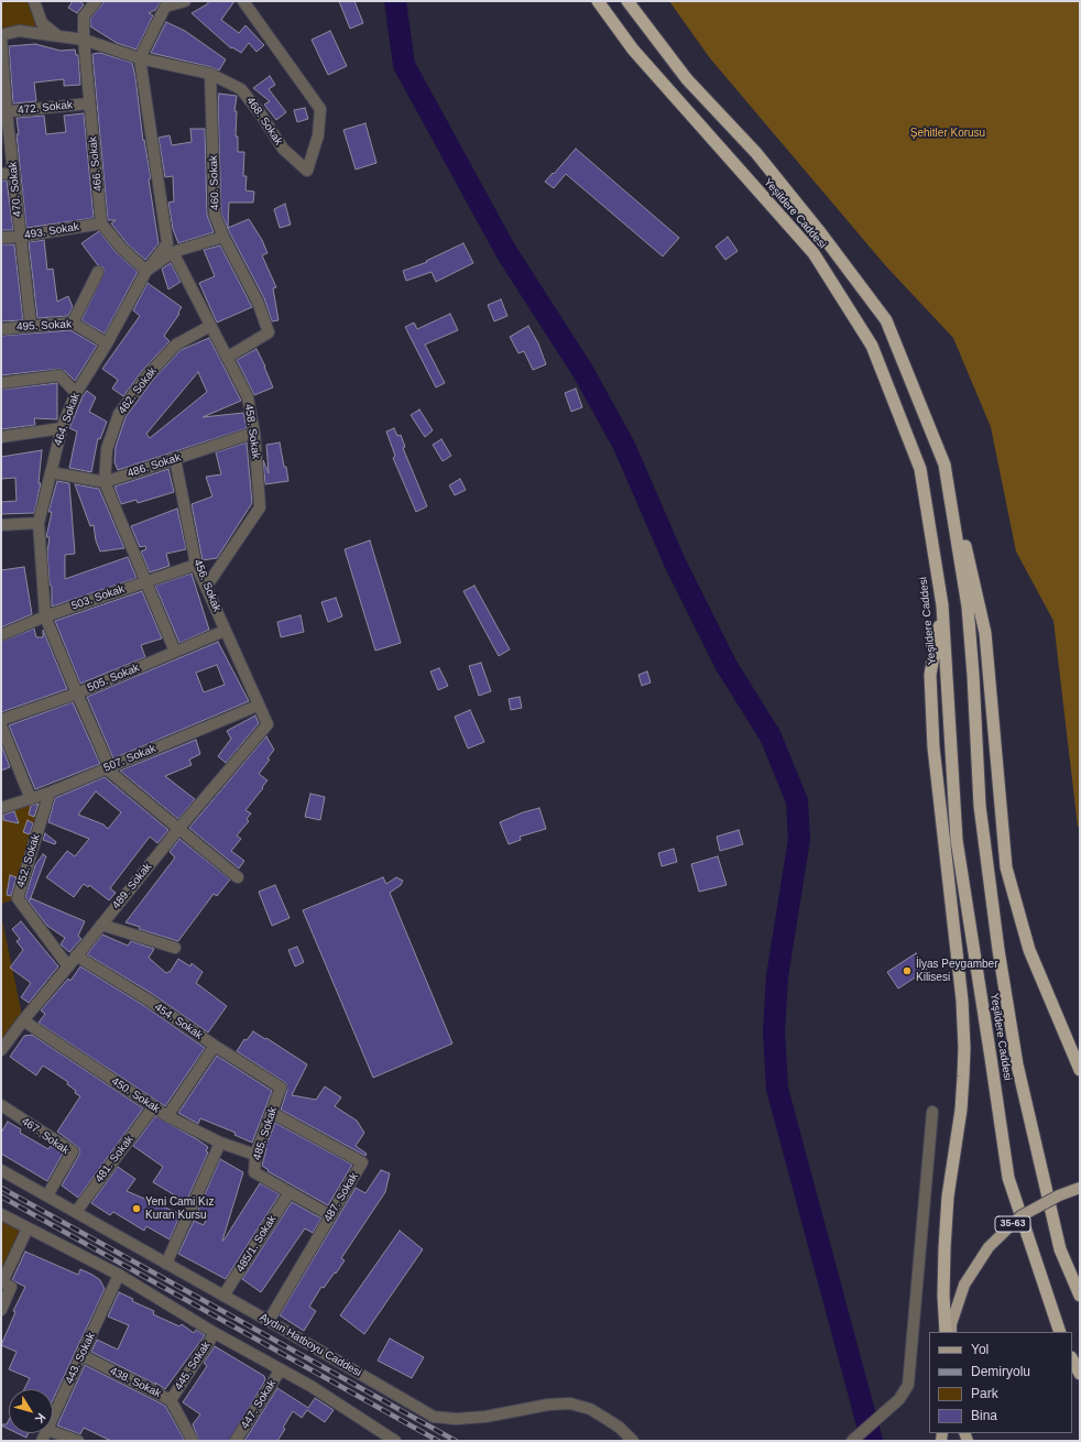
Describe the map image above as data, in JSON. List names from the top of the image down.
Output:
{
  "streets": {
    "highway": ["Yeşildere Caddesi"],
    "main road": ["35-63"],
    "street": [
      "472. Sokak",
      "468. Sokak",
      "466. Sokak",
      "460. Sokak",
      "470. Sokak",
      "493. Sokak",
      "495. Sokak",
      "462. Sokak",
      "464. Sokak",
      "458. Sokak",
      "486. Sokak",
      "456. Sokak",
      "503. Sokak",
      "505. Sokak",
      "507. Sokak",
      "452. Sokak",
      "489. Sokak",
      "454. Sokak",
      "450. Sokak",
      "485. Sokak",
      "467. Sokak",
      "481. Sokak",
      "487. Sokak",
      "485/1. Sokak",
      "Aydın Hatboyu Caddesi",
      "443. Sokak",
      "445. Sokak",
      "438. Sokak",
      "447. Sokak"
    ]
  },
  "crossings": [
    ["472. Sokak", "466. Sokak"],
    ["472. Sokak", "470. Sokak"],
    ["468. Sokak", "466. Sokak"],
    ["468. Sokak", "460. Sokak"],
    ["468. Sokak", "470. Sokak"],
    ["468. Sokak", "464. Sokak"],
    ["466. Sokak", "493. Sokak"],
    ["460. Sokak", "458. Sokak"],
    ["470. Sokak", "493. Sokak"],
    ["470. Sokak", "495. Sokak"],
    ["495. Sokak", "464. Sokak"],
    ["462. Sokak", "458. Sokak"],
    ["462. Sokak", "486. Sokak"],
    ["464. Sokak", "486. Sokak"],
    ["464. Sokak", "503. Sokak"],
    ["464. Sokak", "505. Sokak"],
    ["464. Sokak", "507. Sokak"],
    ["458. Sokak", "486. Sokak"],
    ["458. Sokak", "456. Sokak"],
    ["486. Sokak", "456. Sokak"],
    ["456. Sokak", "503. Sokak"],
    ["456. Sokak", "505. Sokak"],
    ["456. Sokak", "507. Sokak"],
    ["456. Sokak", "489. Sokak"],
    ["507. Sokak", "452. Sokak"],
    ["452. Sokak", "489. Sokak"],
    ["489. Sokak", "454. Sokak"],
    ["489. Sokak", "450. Sokak"],
    ["454. Sokak", "485. Sokak"],
    ["450. Sokak", "485. Sokak"],
    ["450. Sokak", "481. Sokak"],
    ["485. Sokak", "487. Sokak"],
    ["485. Sokak", "485/1. Sokak"],
    ["467. Sokak", "Aydın Hatboyu Caddesi"],
    ["481. Sokak", "Aydın Hatboyu Caddesi"],
    ["487. Sokak", "Aydın Hatboyu Caddesi"],
    ["485/1. Sokak", "Aydın Hatboyu Caddesi"],
    ["443. Sokak", "438. Sokak"],
    ["445. Sokak", "438. Sokak"]
  ],
  "parks": ["Şehitler Korusu"],
  "places": ["İlyas Peygamber Kilisesi", "Yeni Cami Kız Kuran Kursu"],
  "legend": [
    "Yol",
    "Demiryolu",
    "Park",
    "Bina"
  ],
  "north": "bottom right"
}
